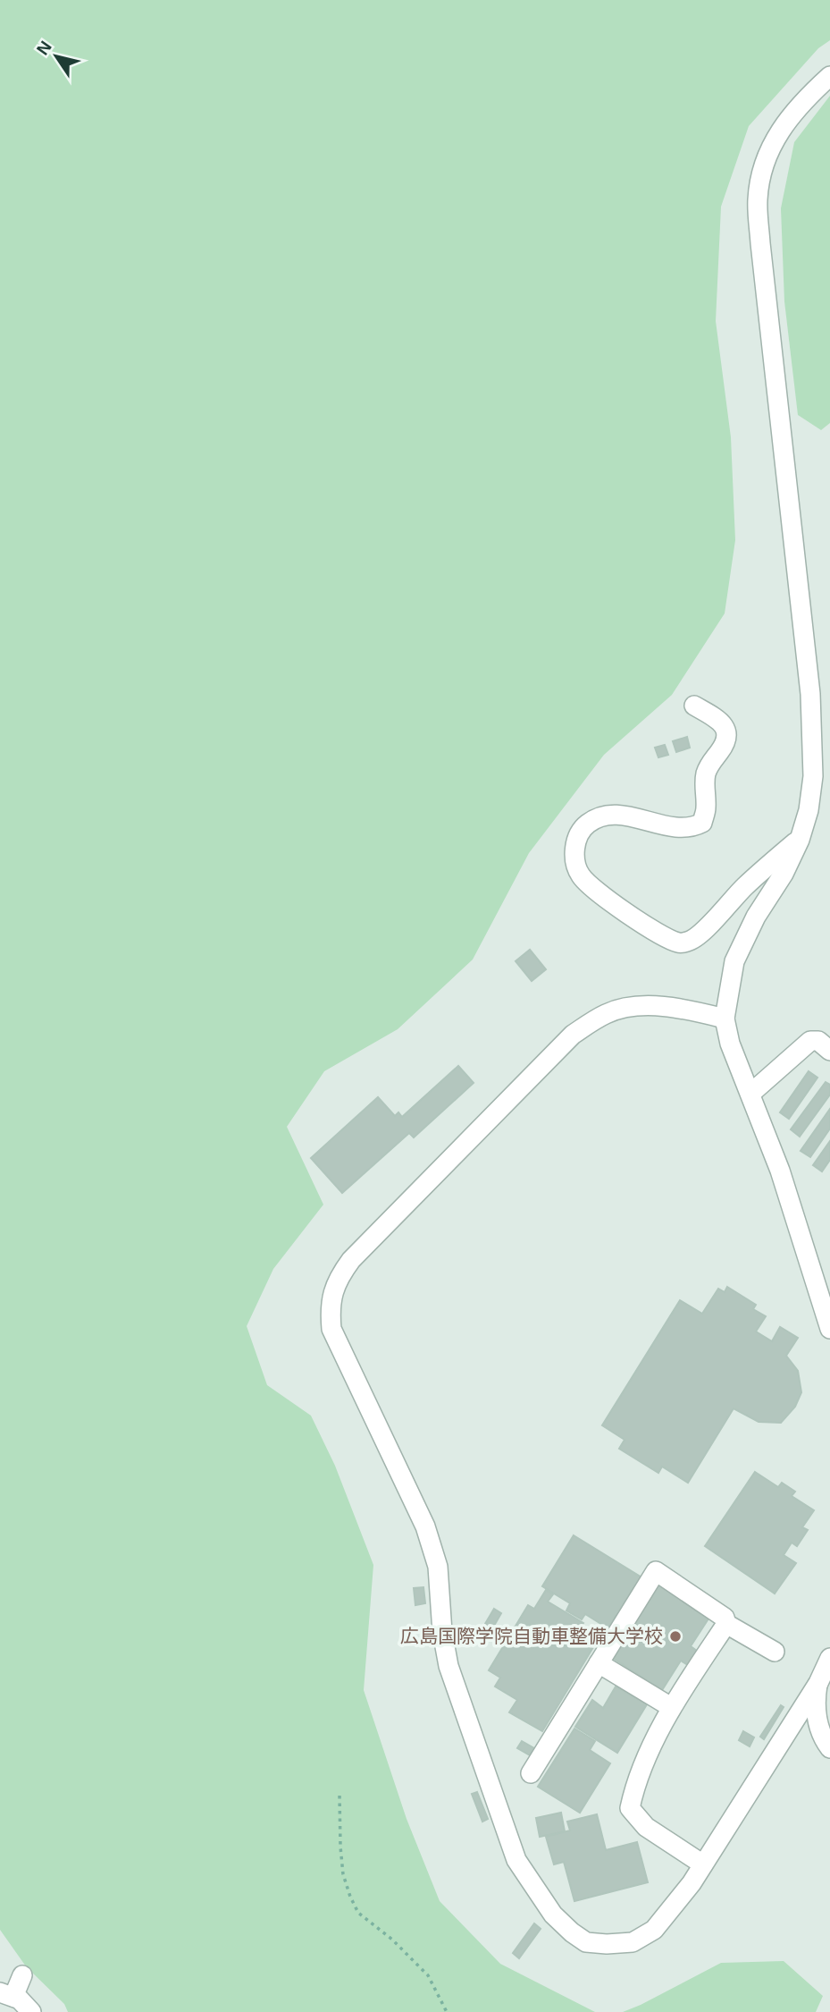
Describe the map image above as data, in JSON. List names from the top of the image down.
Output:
{
  "places": ["広島国際学院自動車整備大学校"],
  "north": "top left"
}
